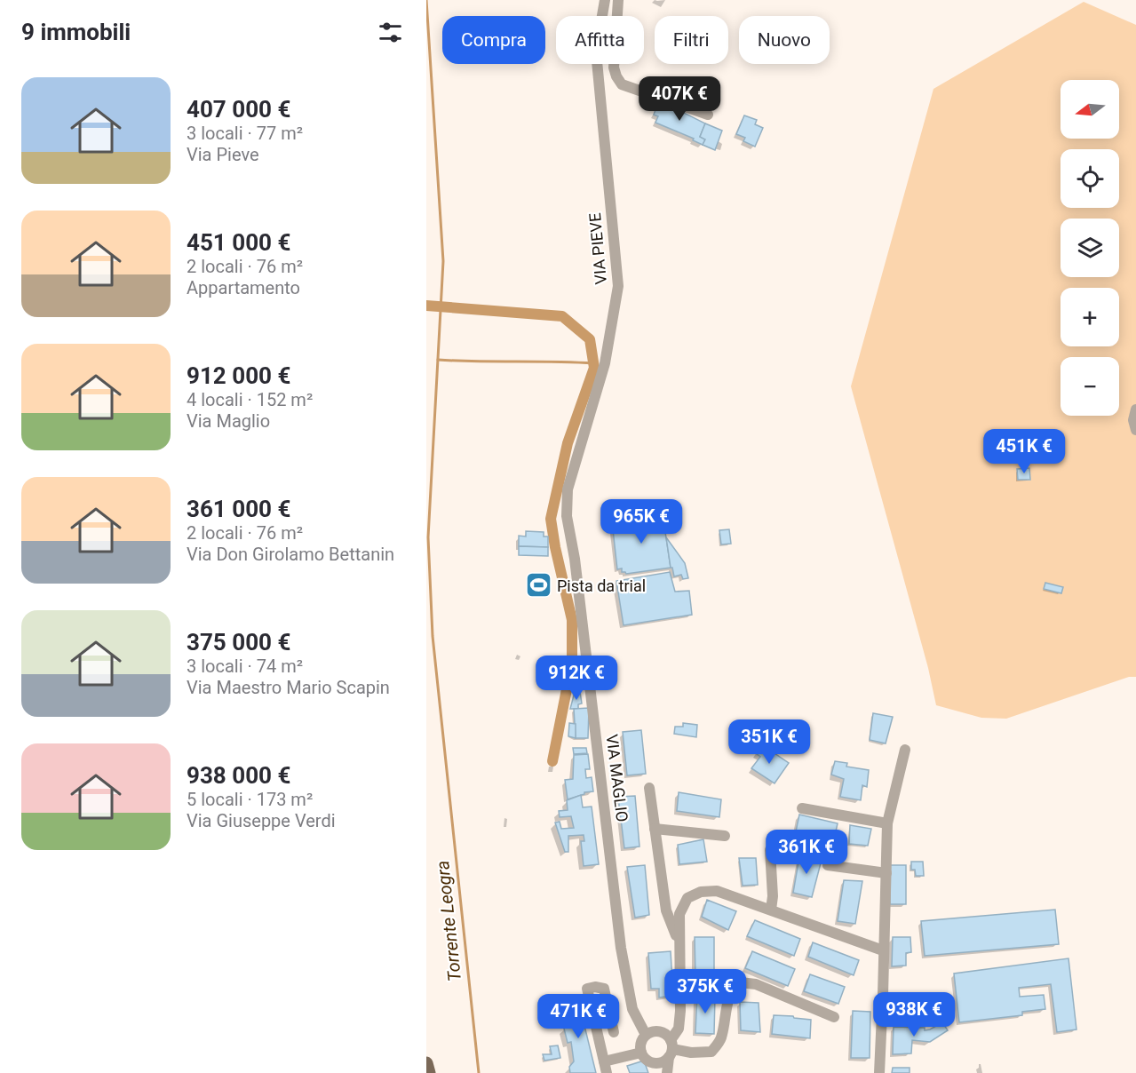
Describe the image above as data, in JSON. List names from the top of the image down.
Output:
{
  "streets": {
    "street": ["VIA PIEVE", "VIA MAGLIO"]
  },
  "crossings": [
    ["VIA PIEVE", "VIA MAGLIO"]
  ],
  "water": ["Torrente Leogra"],
  "places": {
    "sports": ["Pista da trial"]
  },
  "north": "left",
  "page": {
    "heading": "9 immobili",
    "chip": [
      "Compra",
      "Affitta",
      "Filtri",
      "Nuovo"
    ],
    "list": [
      {
        "name": "407 000 €",
        "note": "3 locali · 77 m² · Via Pieve"
      },
      {
        "name": "451 000 €",
        "note": "2 locali · 76 m² · Appartamento"
      },
      {
        "name": "912 000 €",
        "note": "4 locali · 152 m² · Via Maglio"
      },
      {
        "name": "361 000 €",
        "note": "2 locali · 76 m² · Via Don Girolamo Bettanin"
      },
      {
        "name": "375 000 €",
        "note": "3 locali · 74 m² · Via Maestro Mario Scapin"
      },
      {
        "name": "938 000 €",
        "note": "5 locali · 173 m² · Via Giuseppe Verdi"
      }
    ],
    "price": [
      "407K €",
      "451K €",
      "965K €",
      "912K €",
      "351K €",
      "361K €",
      "375K €",
      "938K €",
      "471K €"
    ],
    "map_buttons": ["+", "−"]
  }
}
